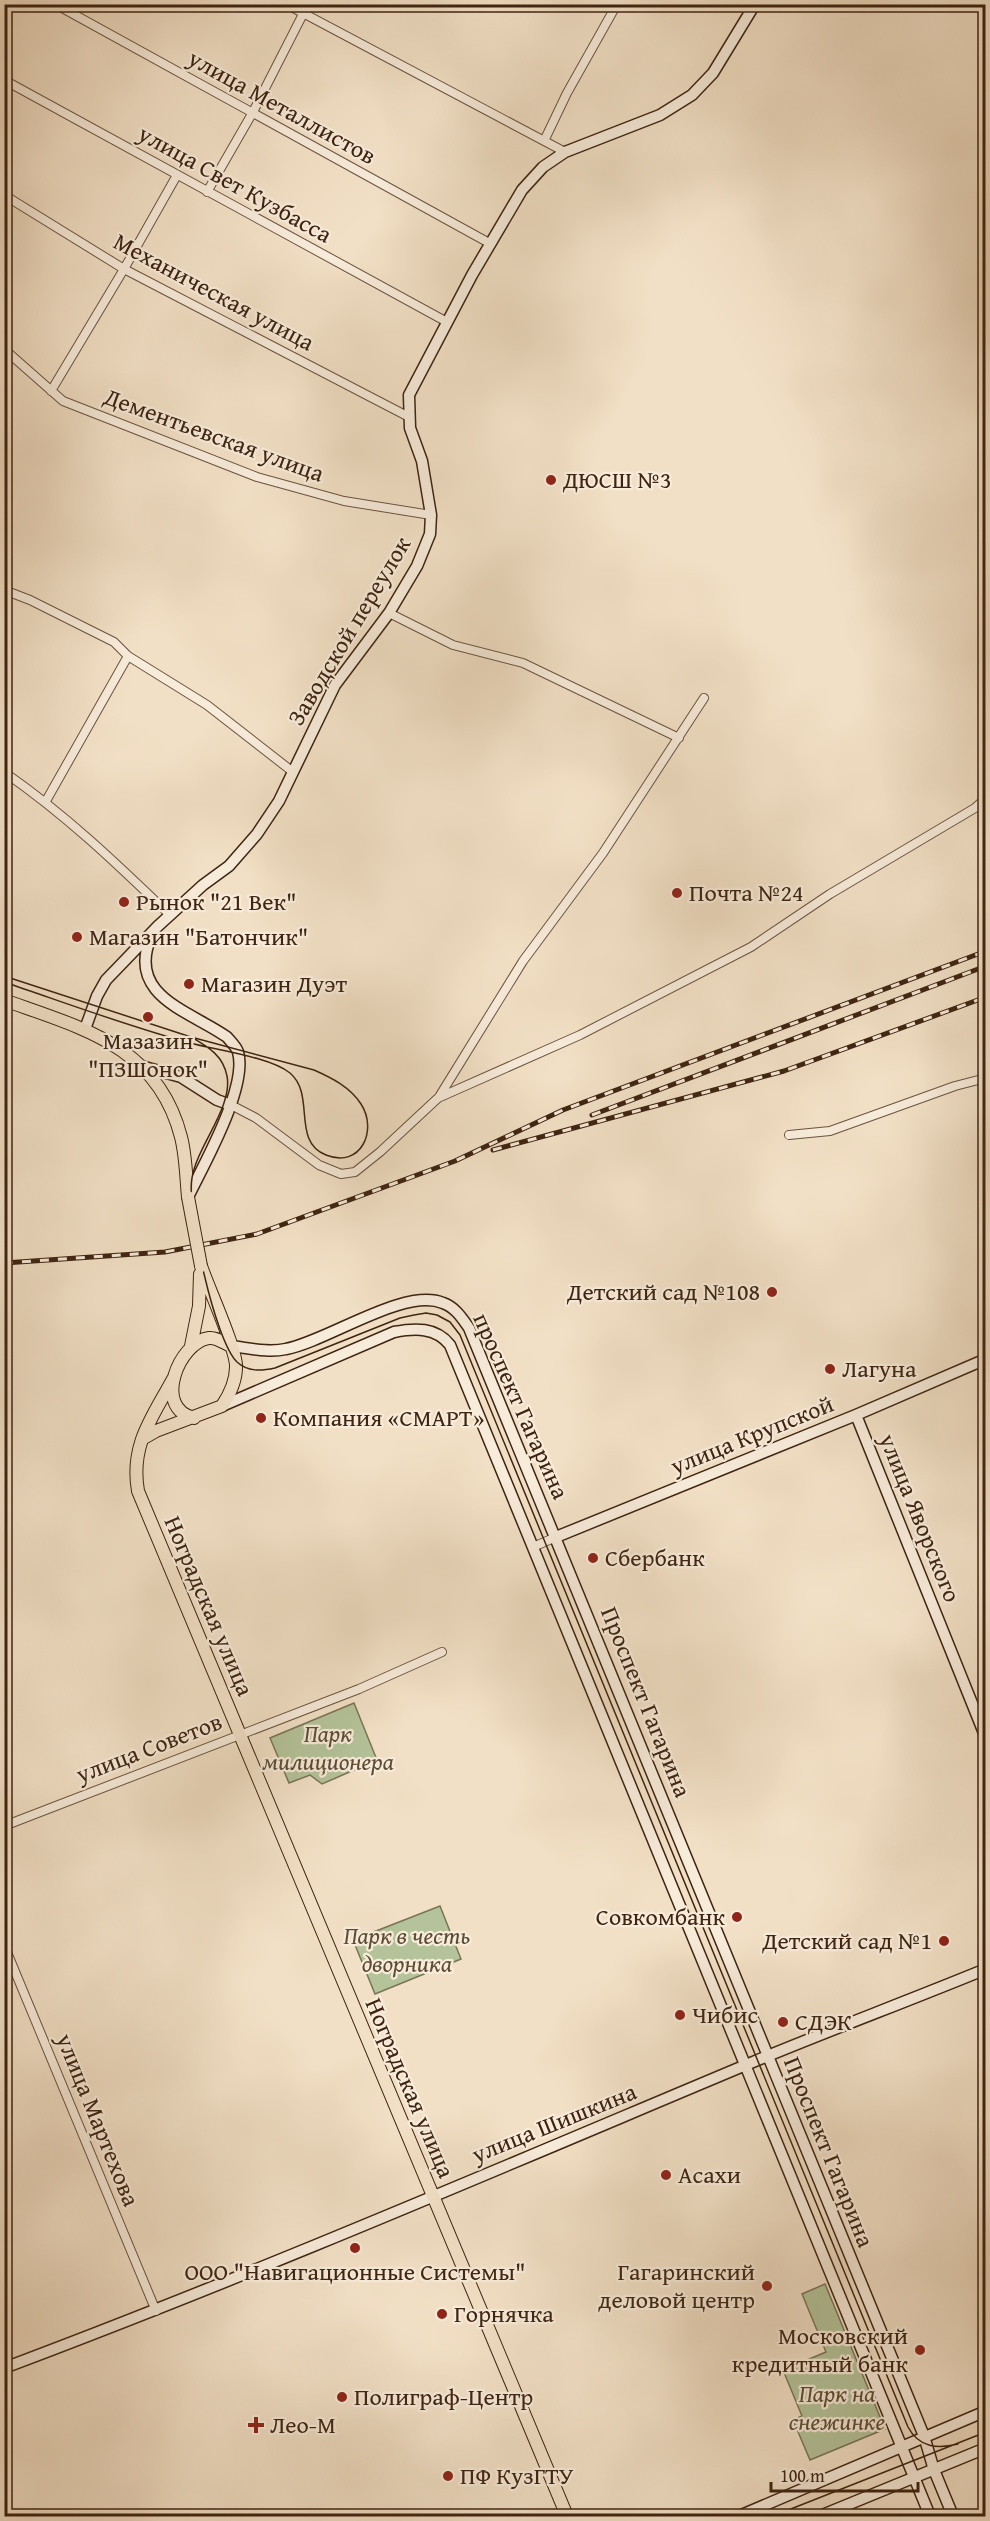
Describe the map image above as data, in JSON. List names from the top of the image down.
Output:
{
  "streets": {
    "main road": [
      "Заводской переулок",
      "проспект Гагарина",
      "улица Крупской",
      "улица Яворского",
      "Ноградская улица",
      "Проспект Гагарина",
      "улица Шишкина"
    ],
    "street": [
      "улица Металлистов",
      "улица Свет Кузбасса",
      "Механическая улица",
      "Дементьевская улица",
      "улица Советов",
      "улица Мартехова"
    ]
  },
  "crossings": [
    ["улица Металлистов", "Заводской переулок"],
    ["улица Свет Кузбасса", "Заводской переулок"],
    ["Механическая улица", "Заводской переулок"],
    ["Дементьевская улица", "Заводской переулок"],
    ["проспект Гагарина", "улица Крупской"],
    ["проспект Гагарина", "Ноградская улица"],
    ["проспект Гагарина", "Проспект Гагарина"],
    ["улица Крупской", "улица Яворского"],
    ["улица Крупской", "Проспект Гагарина"],
    ["Ноградская улица", "улица Советов"],
    ["Ноградская улица", "улица Шишкина"],
    ["Проспект Гагарина", "улица Шишкина"],
    ["улица Мартехова", "улица Шишкина"]
  ],
  "parks": ["Парк милиционера", "Парк в честь дворника", "Парк на снежинке"],
  "places": {
    "other": [
      "ДЮСШ №3",
      "Почта №24",
      "Рынок \"21 Век\"",
      "Магазин \"Батончик\"",
      "Магазин Дуэт",
      "Мазазин \"ПЗШонок\"",
      "Детский сад №108",
      "Лагуна",
      "Компания «СМАРТ»",
      "Сбербанк",
      "Совкомбанк",
      "Детский сад №1",
      "Чибис",
      "СДЭК",
      "Асахи",
      "ООО \"Навигационные Системы\"",
      "Гагаринский деловой центр",
      "Горнячка",
      "Московский кредитный банк",
      "Полиграф-Центр",
      "ПФ КузГТУ"
    ],
    "health": ["Лео-М"]
  },
  "scale_bar": "100 m"
}
